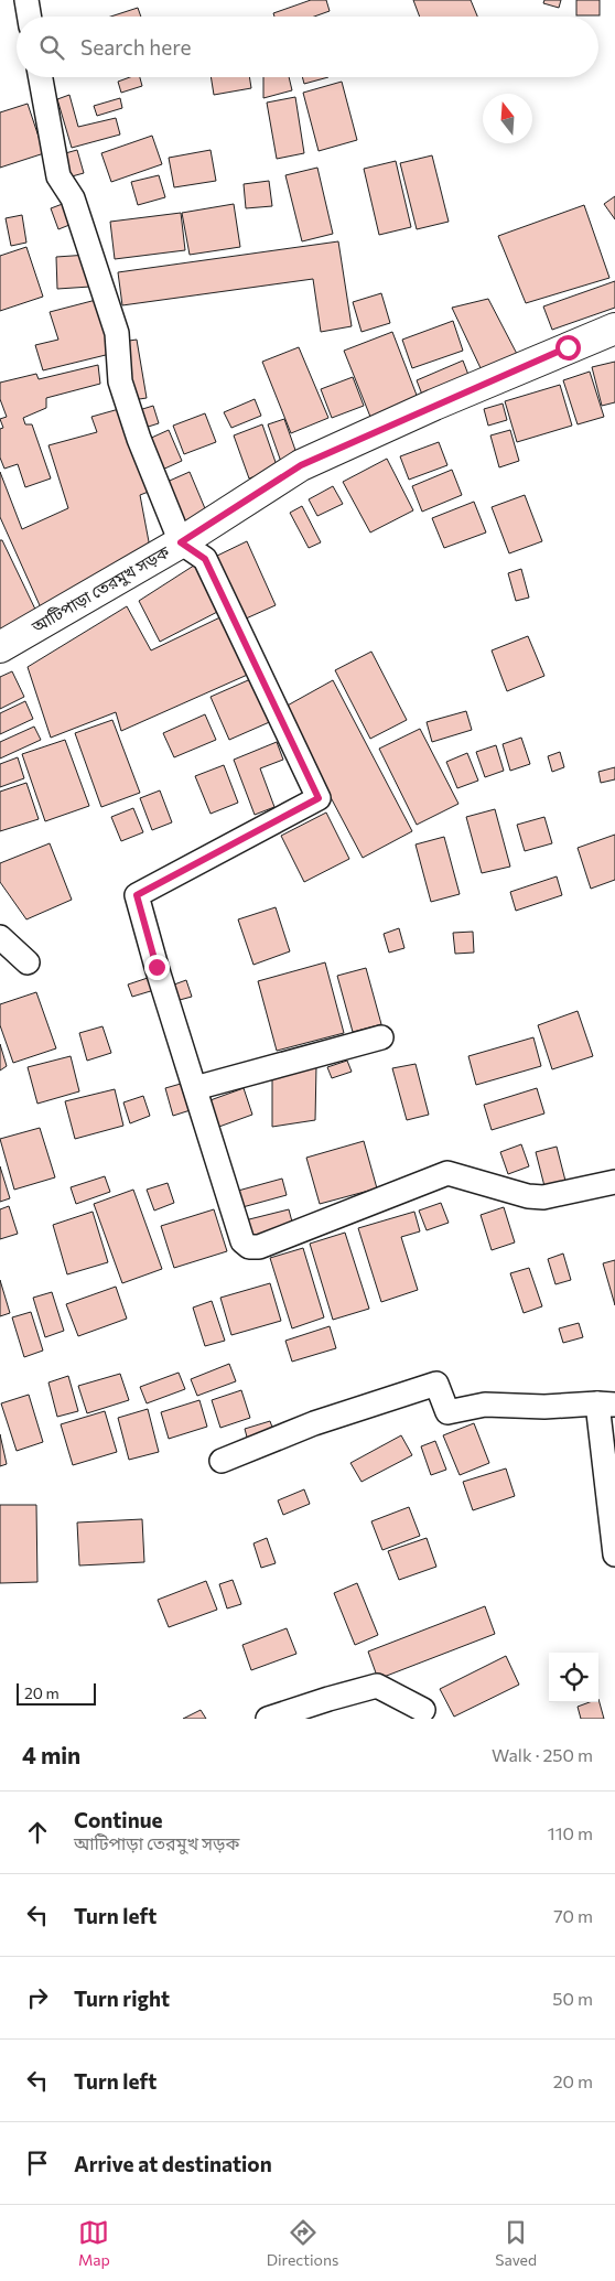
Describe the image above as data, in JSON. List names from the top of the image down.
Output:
{
  "streets": {
    "main road": ["আটিপাড়া তেরমুখ সড়ক"]
  },
  "scale_bar": "20 m",
  "north": "top",
  "page": {
    "search": "Search here",
    "scale": "20 m",
    "heading": ["4 min", "Walk · 250 m"],
    "list": [
      ["Continue", "আটিপাড়া তেরমুখ সড়ক", "110 m"],
      ["Turn left", "70 m"],
      ["Turn right", "50 m"],
      ["Turn left", "20 m"],
      "Arrive at destination"
    ],
    "nav": ["Map", "Directions", "Saved"]
  }
}
